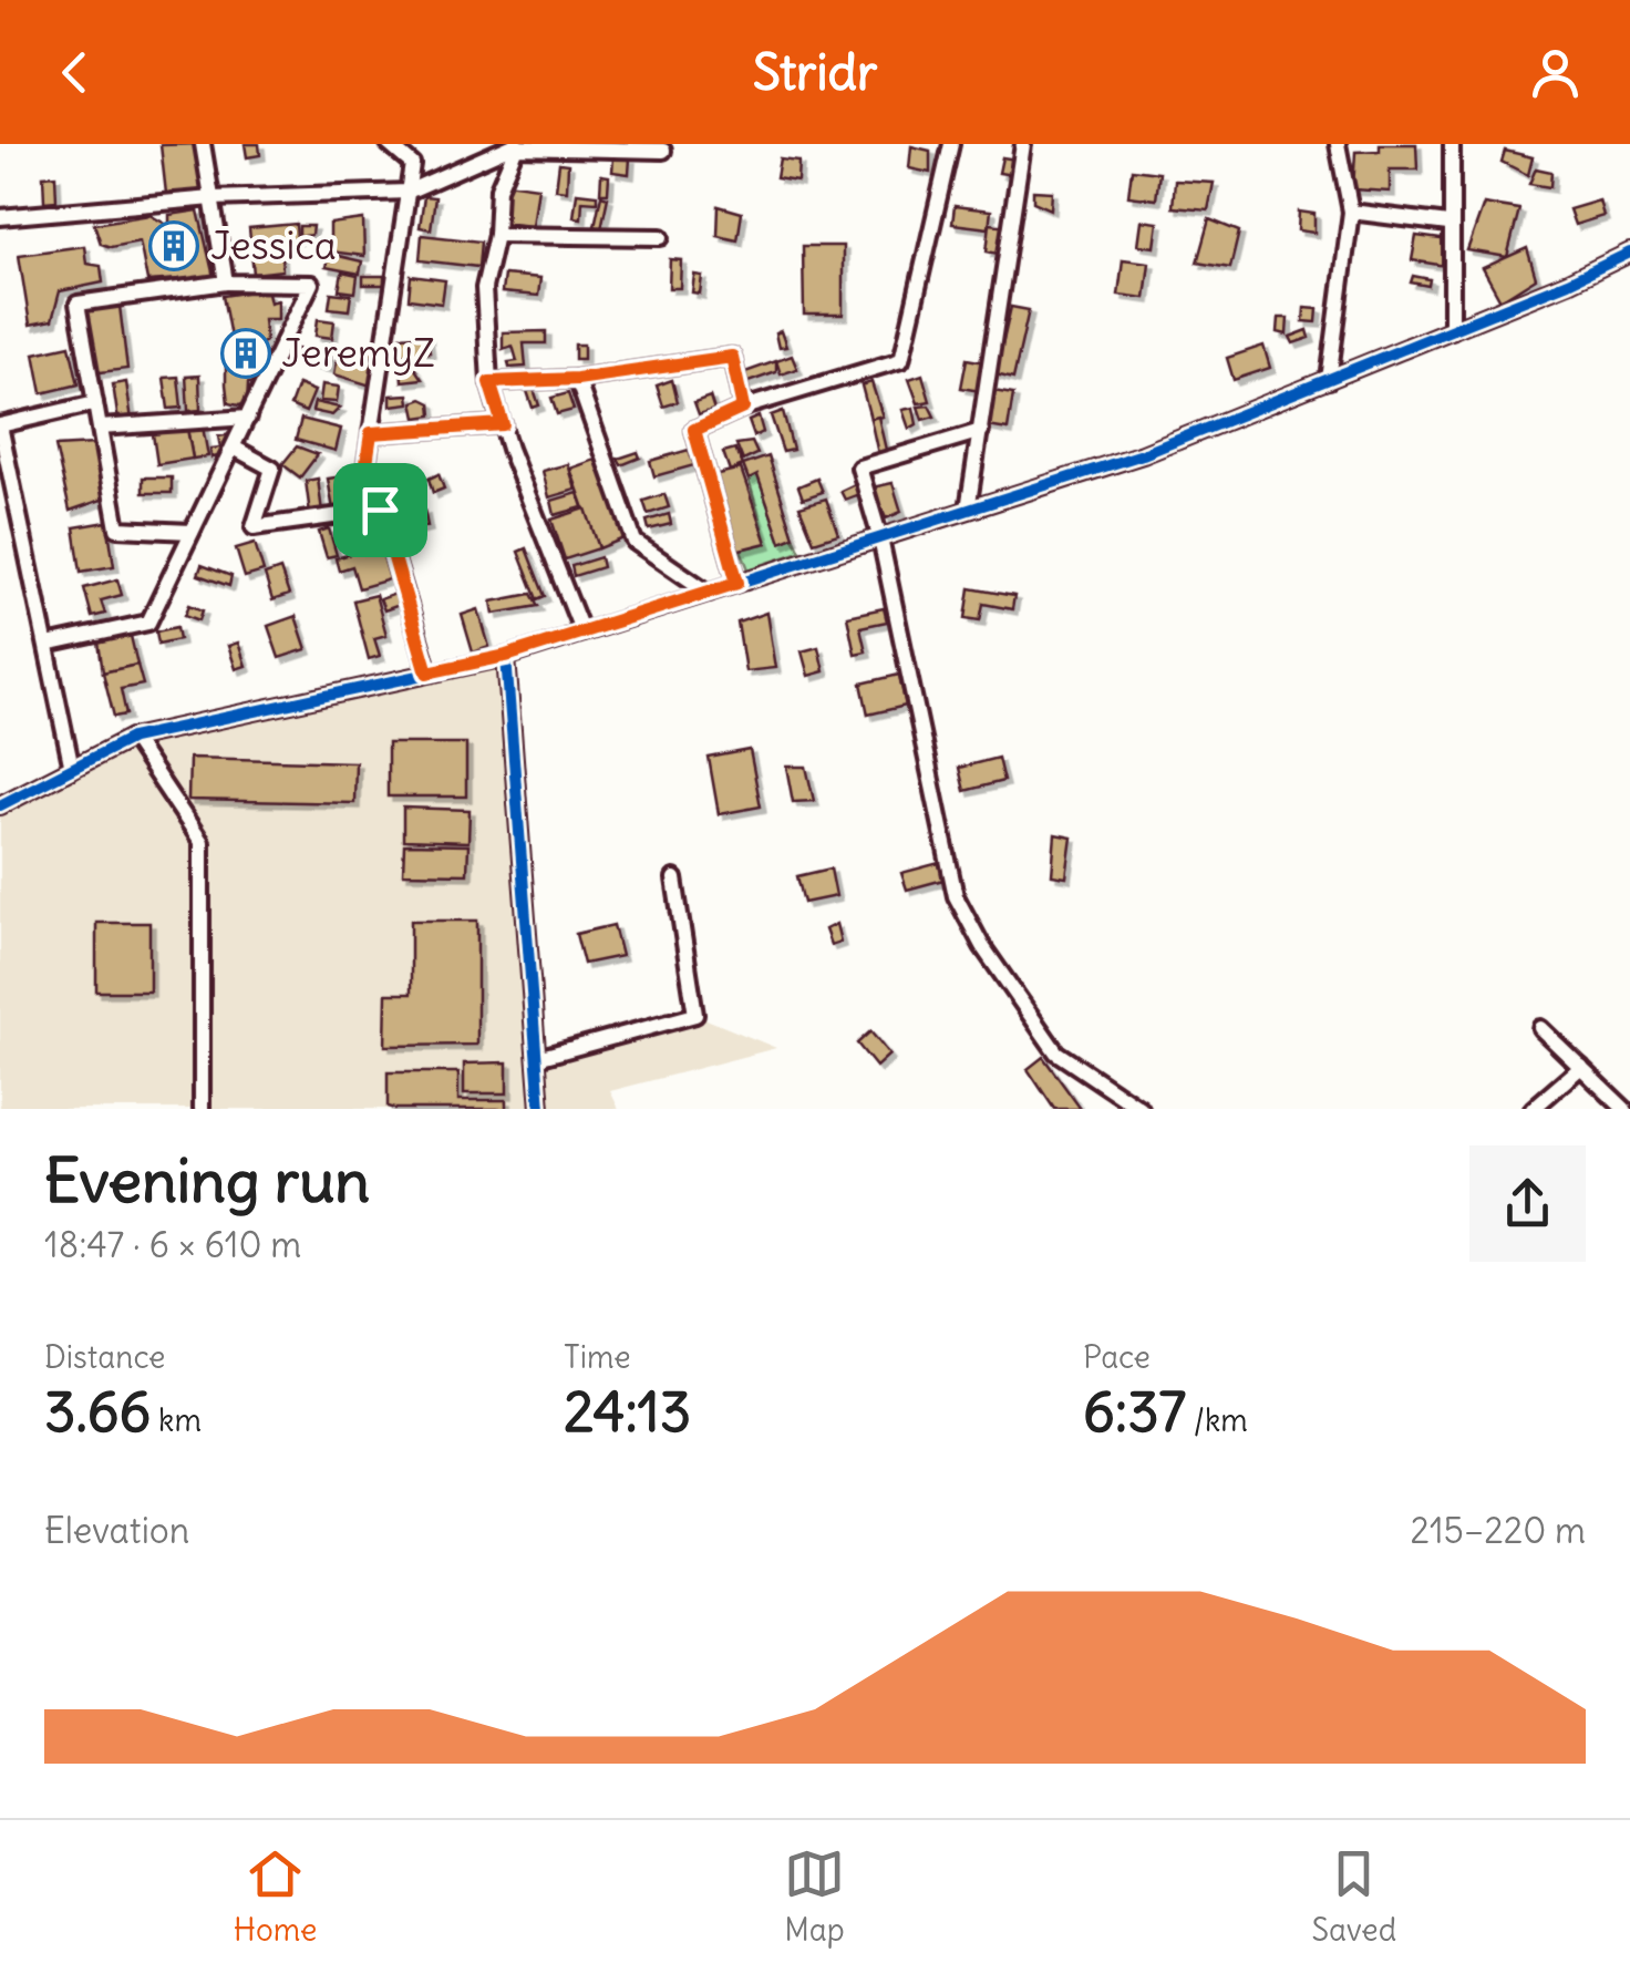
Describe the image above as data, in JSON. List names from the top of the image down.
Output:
{
  "places": {
    "building": ["Jessica", "JeremyZ"]
  },
  "page": {
    "header": "Stridr",
    "heading": ["Evening run", "18:47 · 6 × 610 m"],
    "stats": [
      ["Distance", "3.66 km"],
      ["Time", "24:13"],
      ["Pace", "6:37 /km"]
    ],
    "chart": ["Elevation", "215–220 m"],
    "tabs": ["Home", "Map", "Saved"]
  }
}
